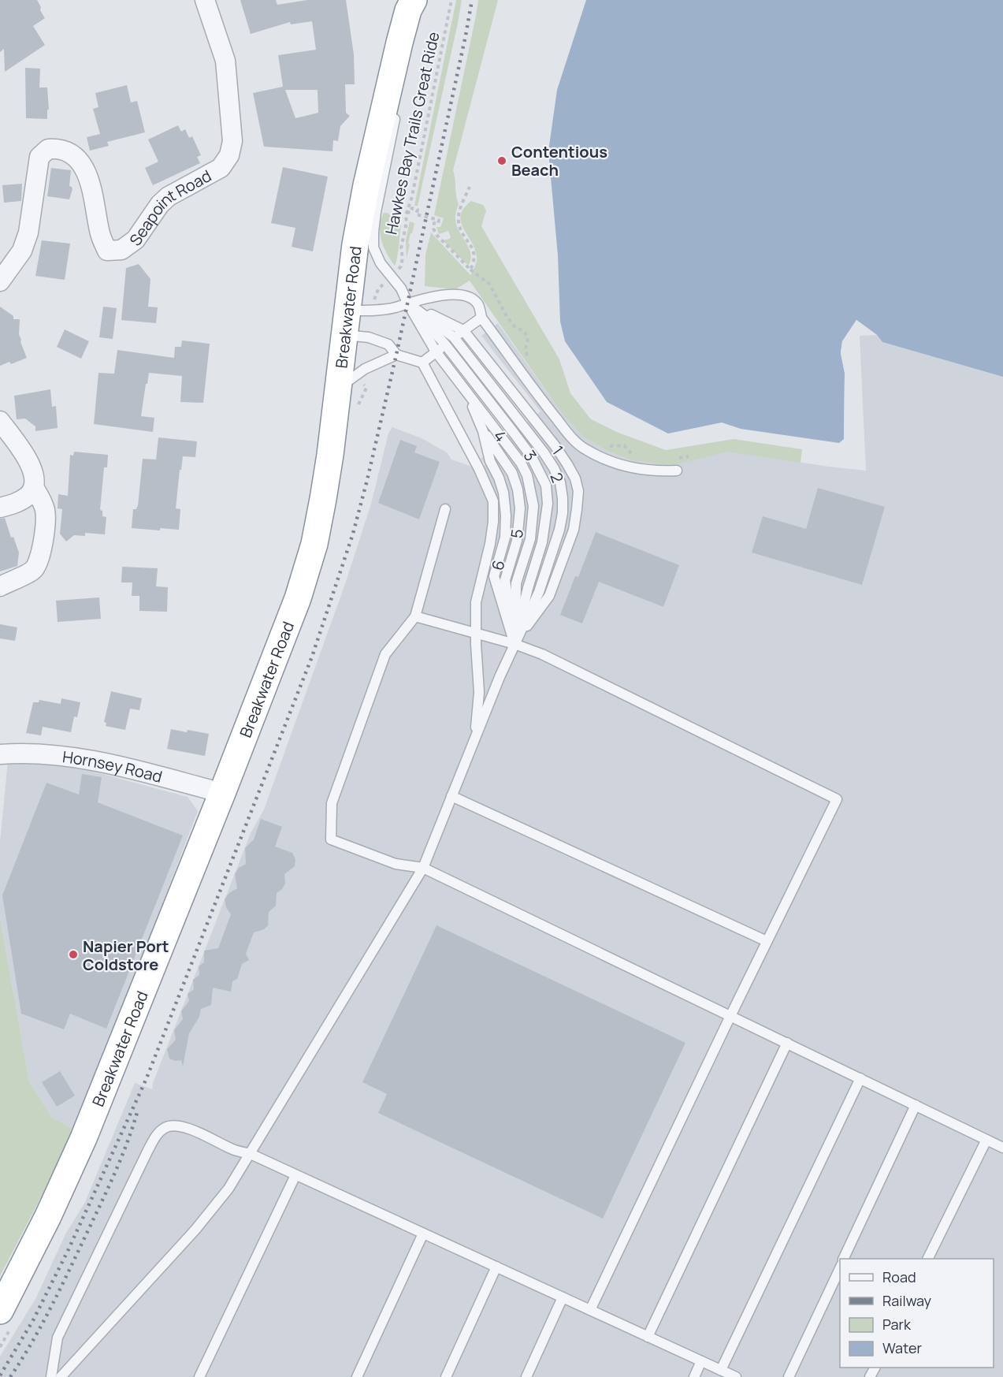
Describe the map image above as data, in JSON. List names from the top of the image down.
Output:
{
  "streets": {
    "highway": ["Breakwater Road"],
    "street": ["Seapoint Road", "Hornsey Road"],
    "lane": [
      "4",
      "1",
      "3",
      "2",
      "5",
      "6"
    ],
    "path": ["Hawkes Bay Trails Great Ride"]
  },
  "crossings": [
    ["Breakwater Road", "Hornsey Road"],
    ["4", "1"],
    ["4", "3"],
    ["4", "2"],
    ["4", "5"],
    ["4", "6"],
    ["1", "3"],
    ["1", "2"],
    ["1", "5"],
    ["1", "6"],
    ["3", "2"],
    ["3", "5"],
    ["3", "6"],
    ["2", "5"],
    ["2", "6"],
    ["5", "6"]
  ],
  "places": ["Contentious Beach", "Napier Port Coldstore"],
  "legend": [
    "Road",
    "Railway",
    "Park",
    "Water"
  ]
}
